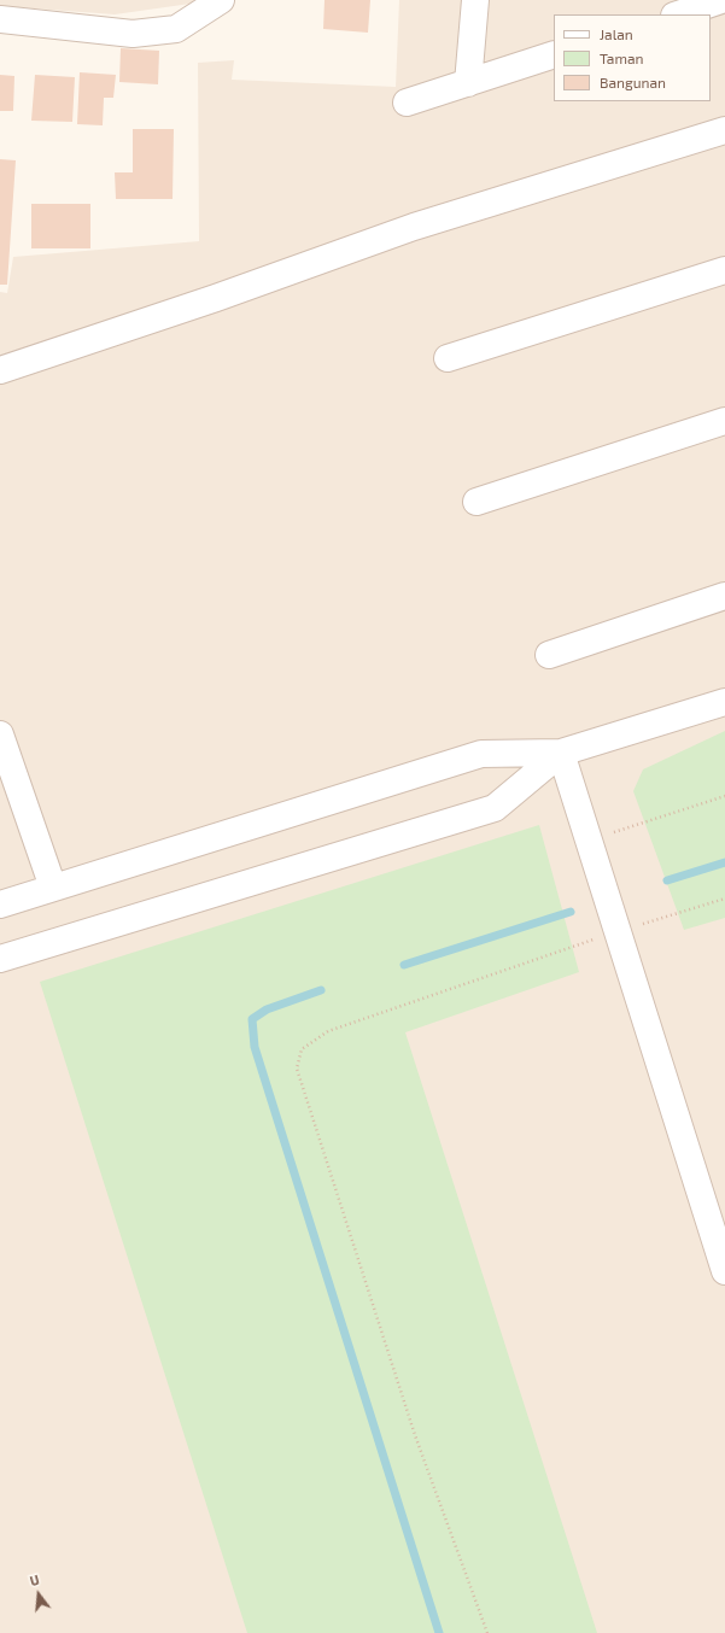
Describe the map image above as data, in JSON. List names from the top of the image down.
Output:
{
  "legend": ["Jalan", "Taman", "Bangunan"],
  "north": "top"
}
